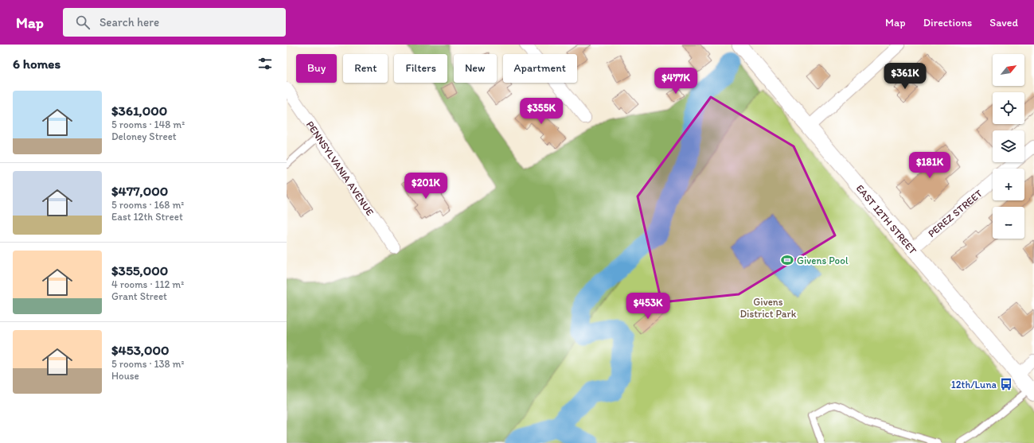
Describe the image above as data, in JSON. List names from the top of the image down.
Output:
{
  "streets": {
    "street": ["PENNSYLVANIA AVENUE", "PEREZ STREET", "EAST 12TH STREET"]
  },
  "crossings": [
    ["PEREZ STREET", "EAST 12TH STREET"]
  ],
  "parks": ["Givens District Park"],
  "places": {
    "sports": ["Givens Pool"],
    "bus stop": ["12th/Luna"]
  },
  "north": "top right",
  "page": {
    "header": "Map",
    "search": "Search here",
    "nav": ["Map", "Directions", "Saved"],
    "heading": "6 homes",
    "map_buttons": ["+", "−"],
    "chip": [
      "Buy",
      "Rent",
      "Filters",
      "New",
      "Apartment"
    ],
    "price": [
      "$361K",
      "$477K",
      "$355K",
      "$181K",
      "$201K",
      "$453K"
    ],
    "list": [
      {
        "name": "$361,000",
        "note": "5 rooms · 148 m² · Deloney Street"
      },
      {
        "name": "$477,000",
        "note": "5 rooms · 168 m² · East 12th Street"
      },
      {
        "name": "$355,000",
        "note": "4 rooms · 112 m² · Grant Street"
      },
      {
        "name": "$453,000",
        "note": "5 rooms · 138 m² · House"
      }
    ]
  }
}
